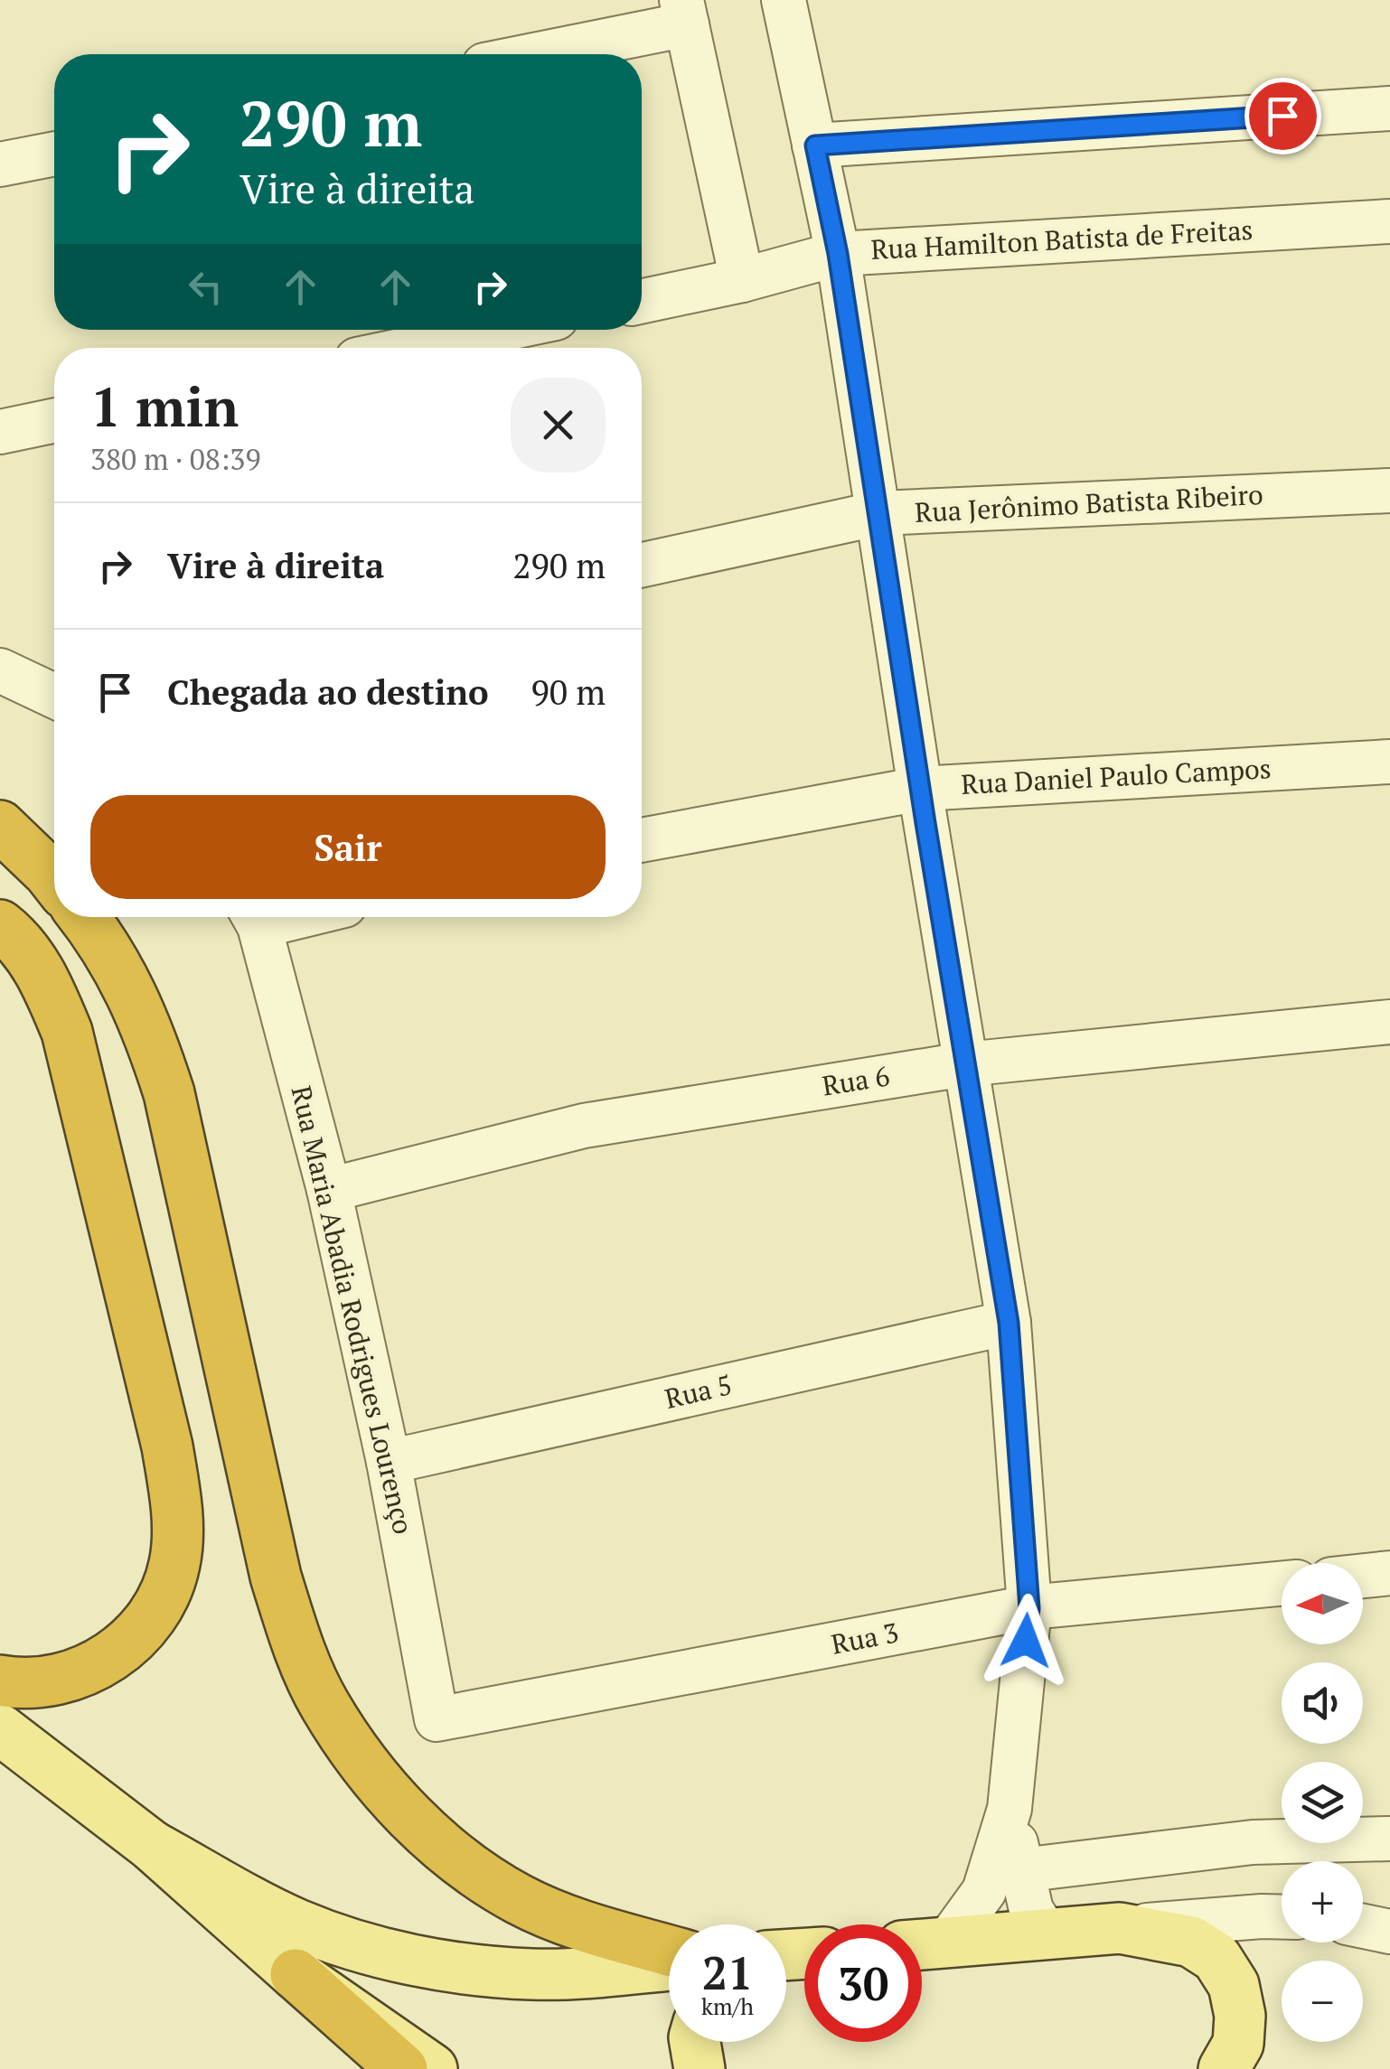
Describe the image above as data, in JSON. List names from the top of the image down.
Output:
{
  "streets": {
    "street": [
      "Rua Hamilton Batista de Freitas",
      "Rua Jerônimo Batista Ribeiro",
      "Rua Daniel Paulo Campos",
      "Rua 6",
      "Rua Maria Abadia Rodrigues Lourenço",
      "Rua 5",
      "Rua 3"
    ]
  },
  "crossings": [
    ["Rua 6", "Rua Maria Abadia Rodrigues Lourenço"],
    ["Rua Maria Abadia Rodrigues Lourenço", "Rua 5"],
    ["Rua Maria Abadia Rodrigues Lourenço", "Rua 3"]
  ],
  "north": "left",
  "page": {
    "turn": ["290 m", "Vire à direita"],
    "heading": ["1 min", "380 m · 08:39"],
    "list": [
      {
        "name": "Vire à direita",
        "value": "290 m"
      },
      {
        "name": "Chegada ao destino",
        "value": "90 m"
      }
    ],
    "buttons": "Sair",
    "map_buttons": ["+", "−"],
    "speed": "21 km/h",
    "limit": "30"
  }
}
